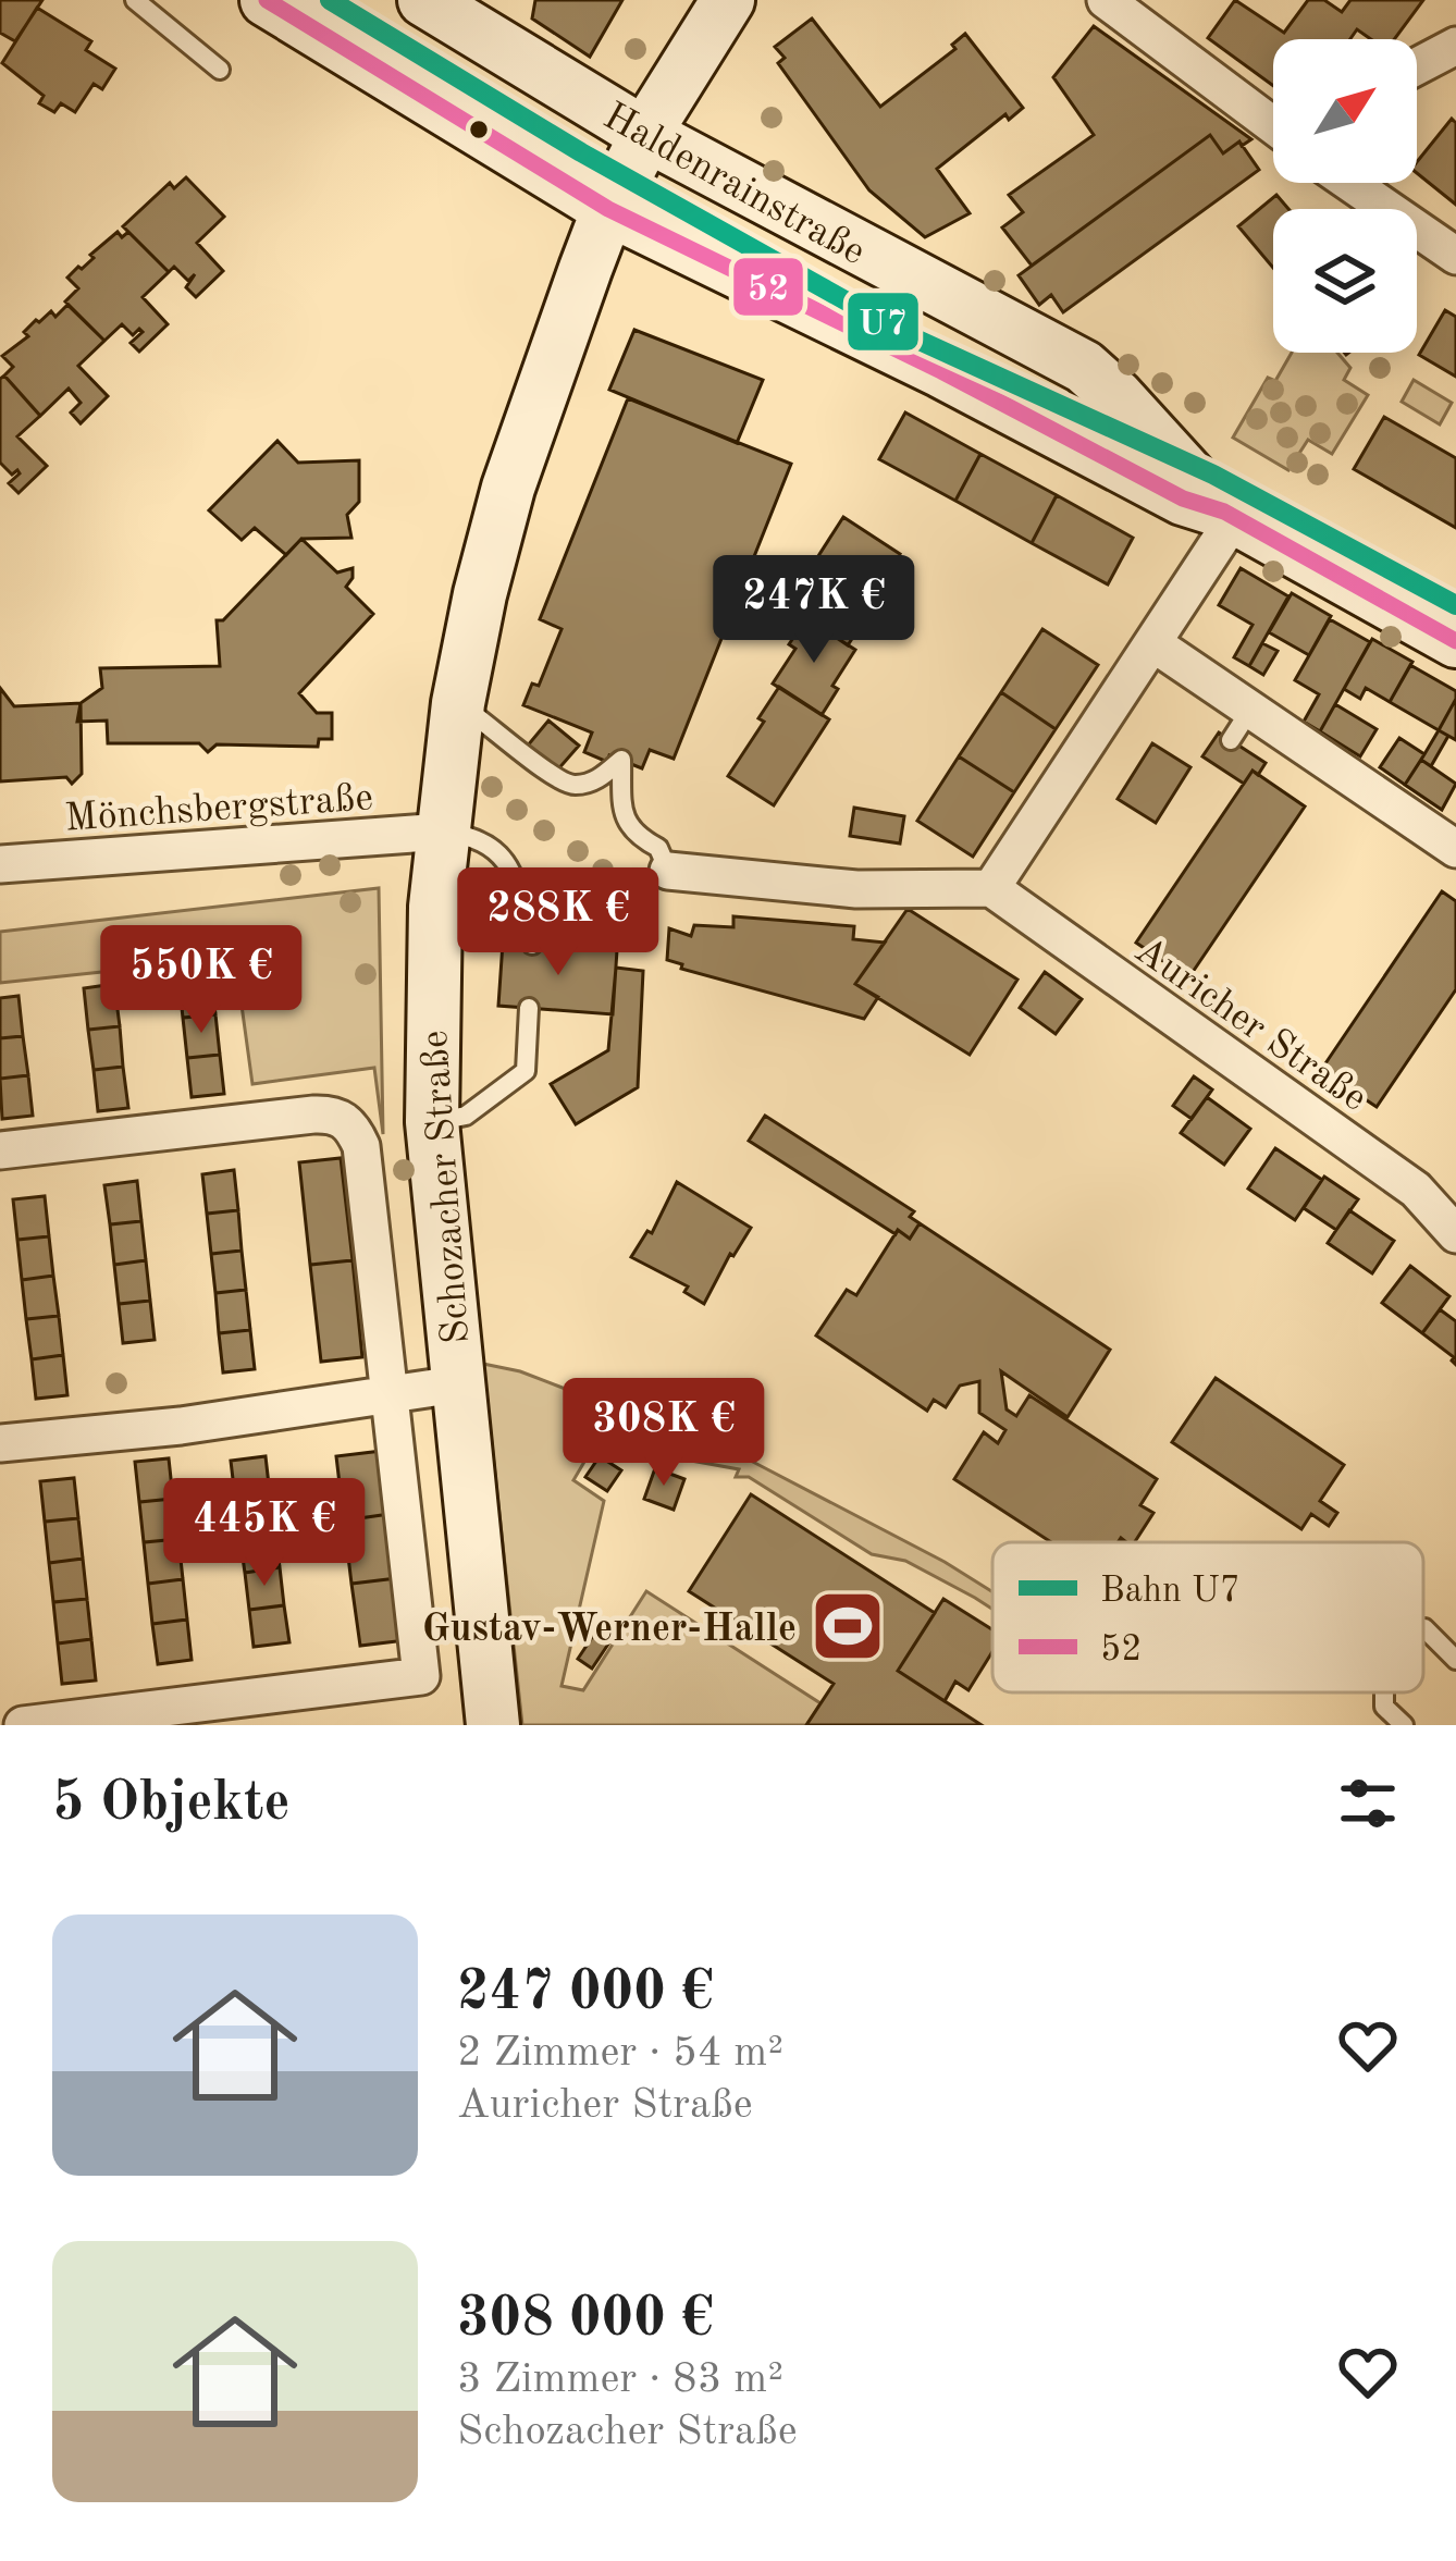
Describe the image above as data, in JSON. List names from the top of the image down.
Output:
{
  "streets": {
    "main road": ["Haldenrainstraße", "Schozacher Straße"],
    "street": ["Mönchsbergstraße", "Auricher Straße"]
  },
  "crossings": [
    ["Haldenrainstraße", "Schozacher Straße"],
    ["Mönchsbergstraße", "Schozacher Straße"]
  ],
  "places": {
    "sports": ["Gustav-Werner-Halle"]
  },
  "lines": ["rail line U7", "transit line 52"],
  "legend": ["Bahn U7", "52"],
  "north": "top right",
  "page": {
    "price": [
      "247K €",
      "288K €",
      "550K €",
      "308K €",
      "445K €"
    ],
    "heading": "5 Objekte",
    "list": [
      {
        "name": "247 000 €",
        "note": "2 Zimmer · 54 m² · Auricher Straße"
      },
      {
        "name": "308 000 €",
        "note": "3 Zimmer · 83 m² · Schozacher Straße"
      }
    ]
  }
}
